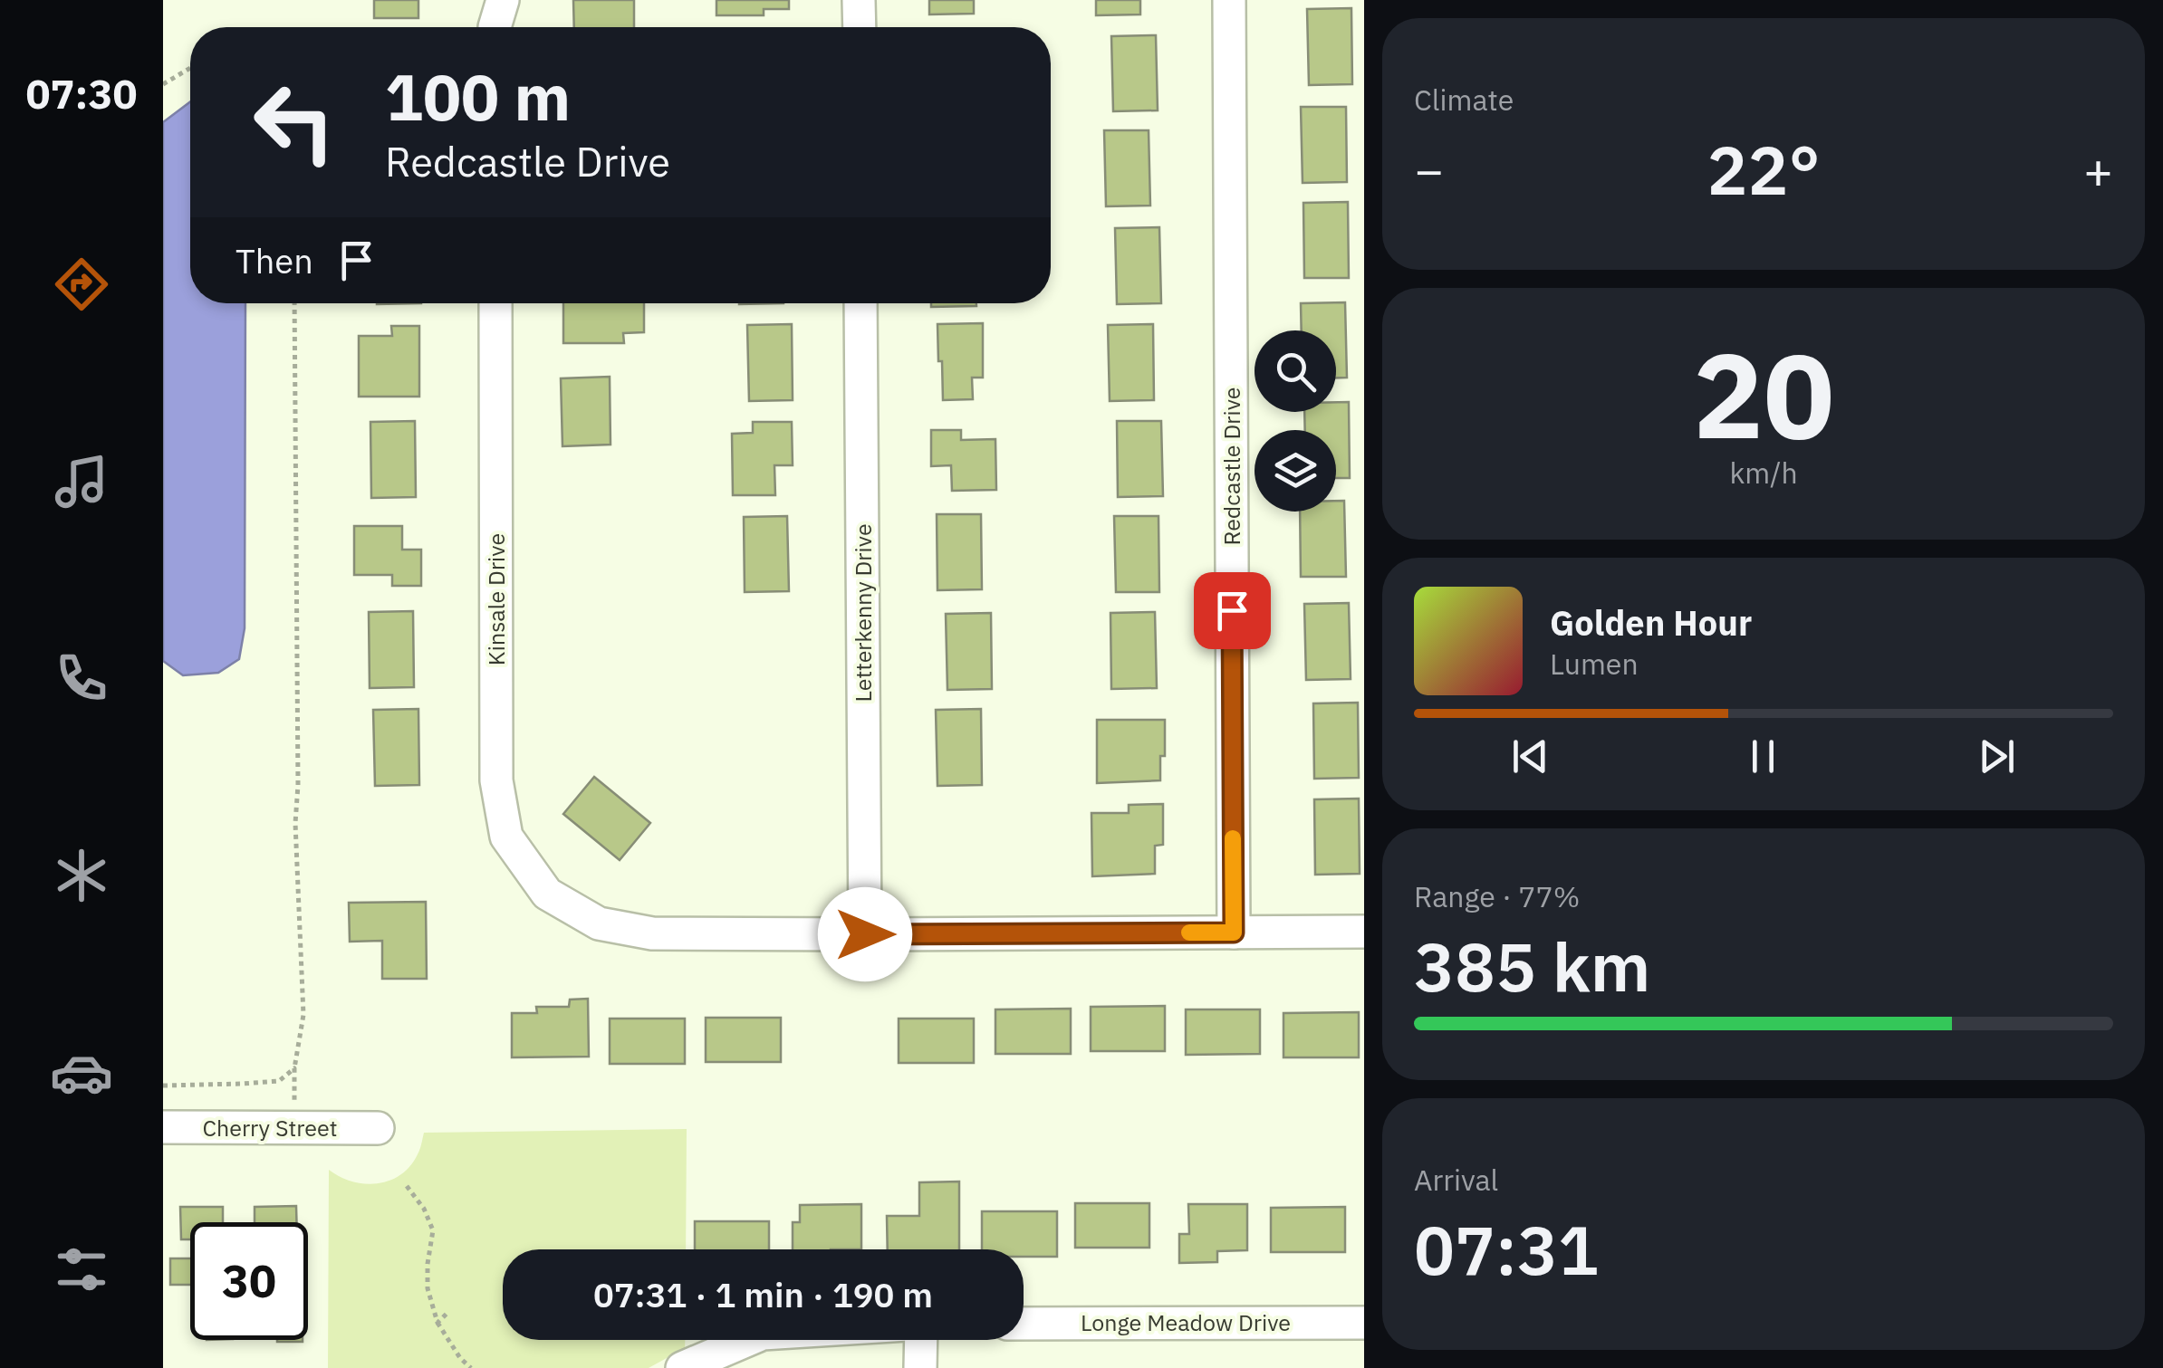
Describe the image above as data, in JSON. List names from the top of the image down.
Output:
{
  "streets": {
    "street": [
      "Redcastle Drive",
      "Kinsale Drive",
      "Letterkenny Drive",
      "Cherry Street",
      "Longe Meadow Drive"
    ]
  },
  "crossings": [
    ["Kinsale Drive", "Letterkenny Drive"]
  ],
  "page": {
    "tabs": "07:30",
    "tile": [
      "Climate",
      ["20", "km/h"],
      ["Range · 77%", "385 km"],
      ["Arrival", "07:31"]
    ],
    "turn": ["100 m", "Redcastle Drive"],
    "heat": ["−", "22°", "+"],
    "then": "Then",
    "song": ["Golden Hour", "Lumen"],
    "limit": "30",
    "trip": "07:31 · 1 min · 190 m"
  }
}
